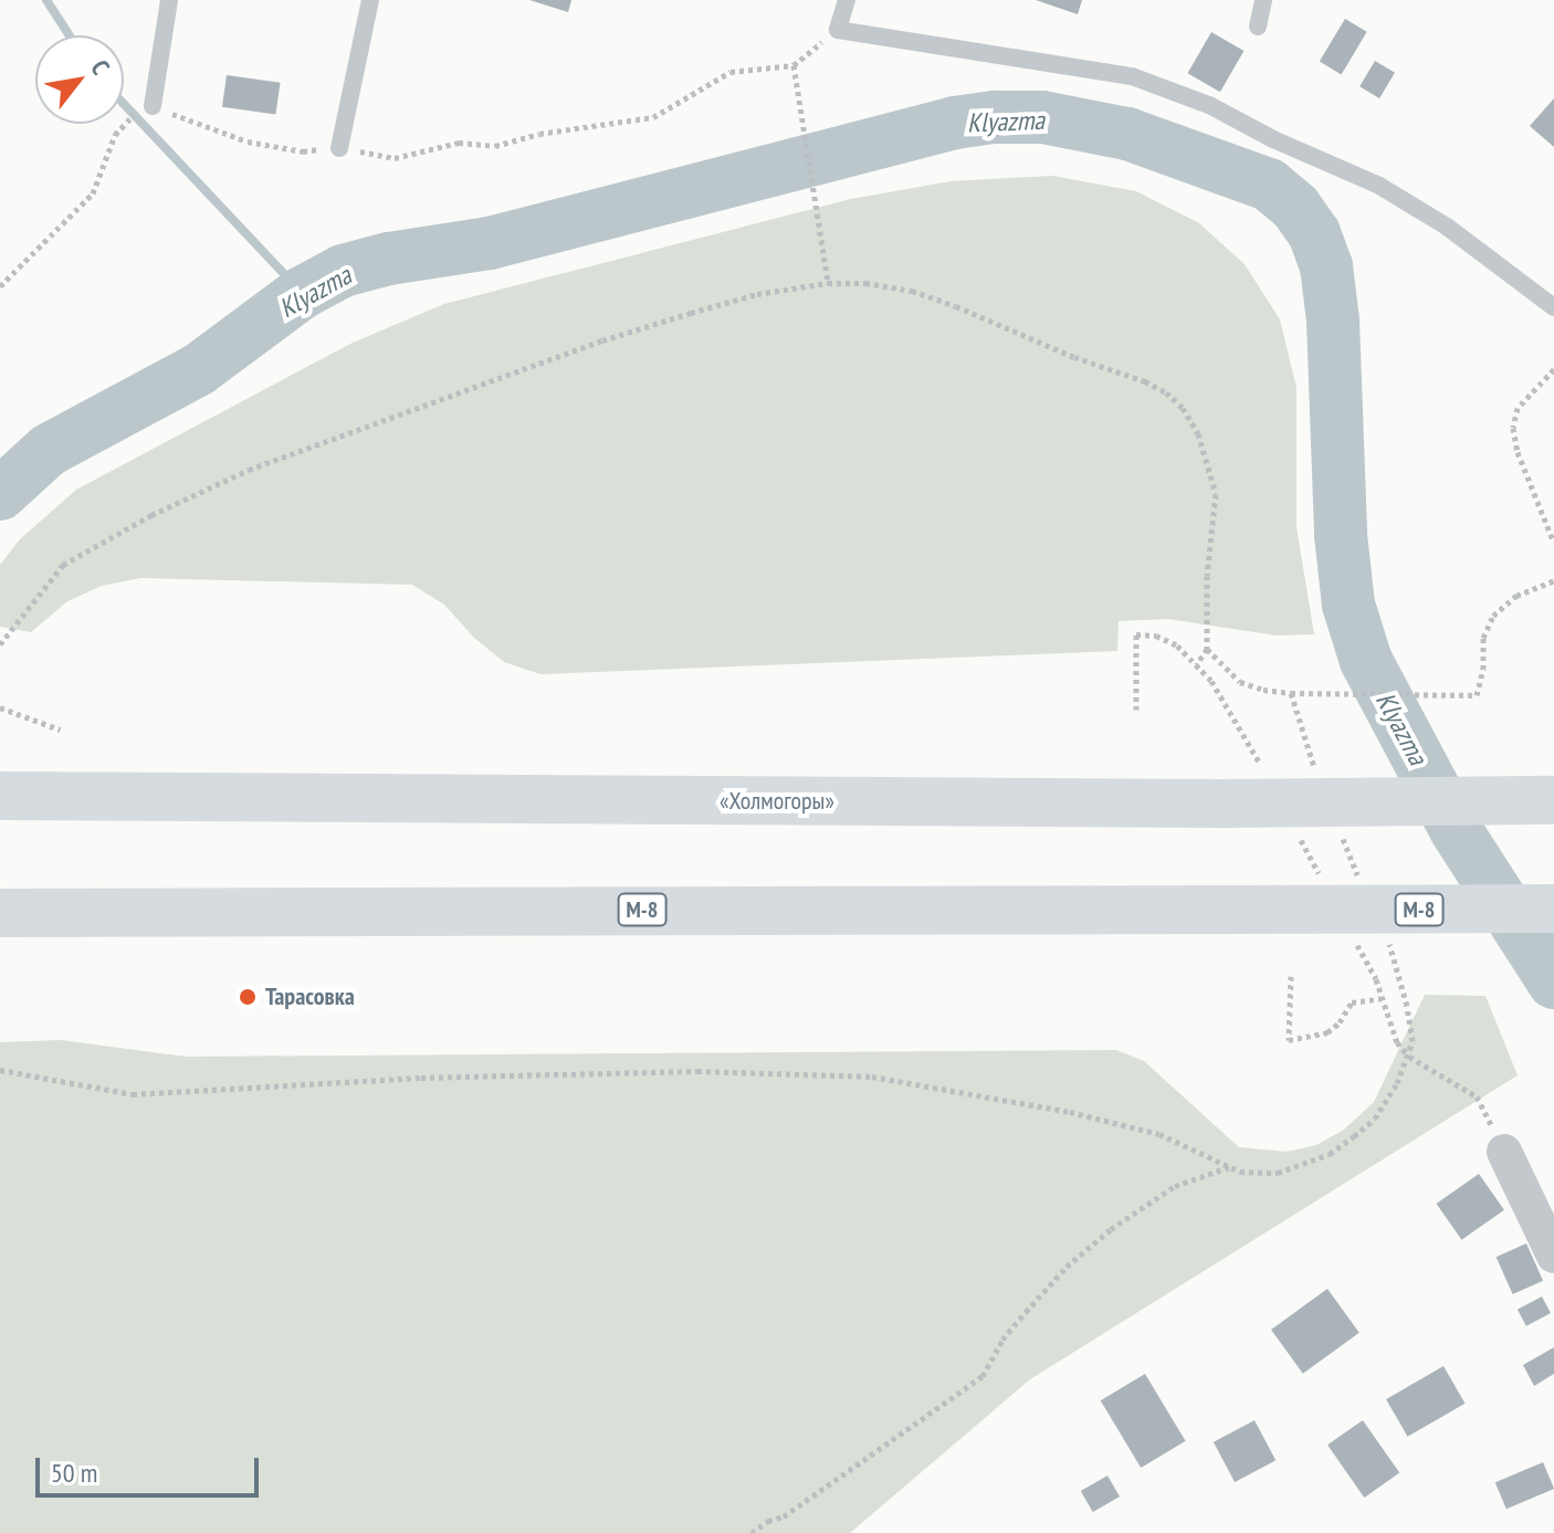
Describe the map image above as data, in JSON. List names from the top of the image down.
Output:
{
  "streets": {
    "highway": ["«Холмогоры»", "М-8"]
  },
  "water": ["Klyazma"],
  "places": ["Тарасовка"],
  "scale_bar": "50 m",
  "north": "top right"
}
